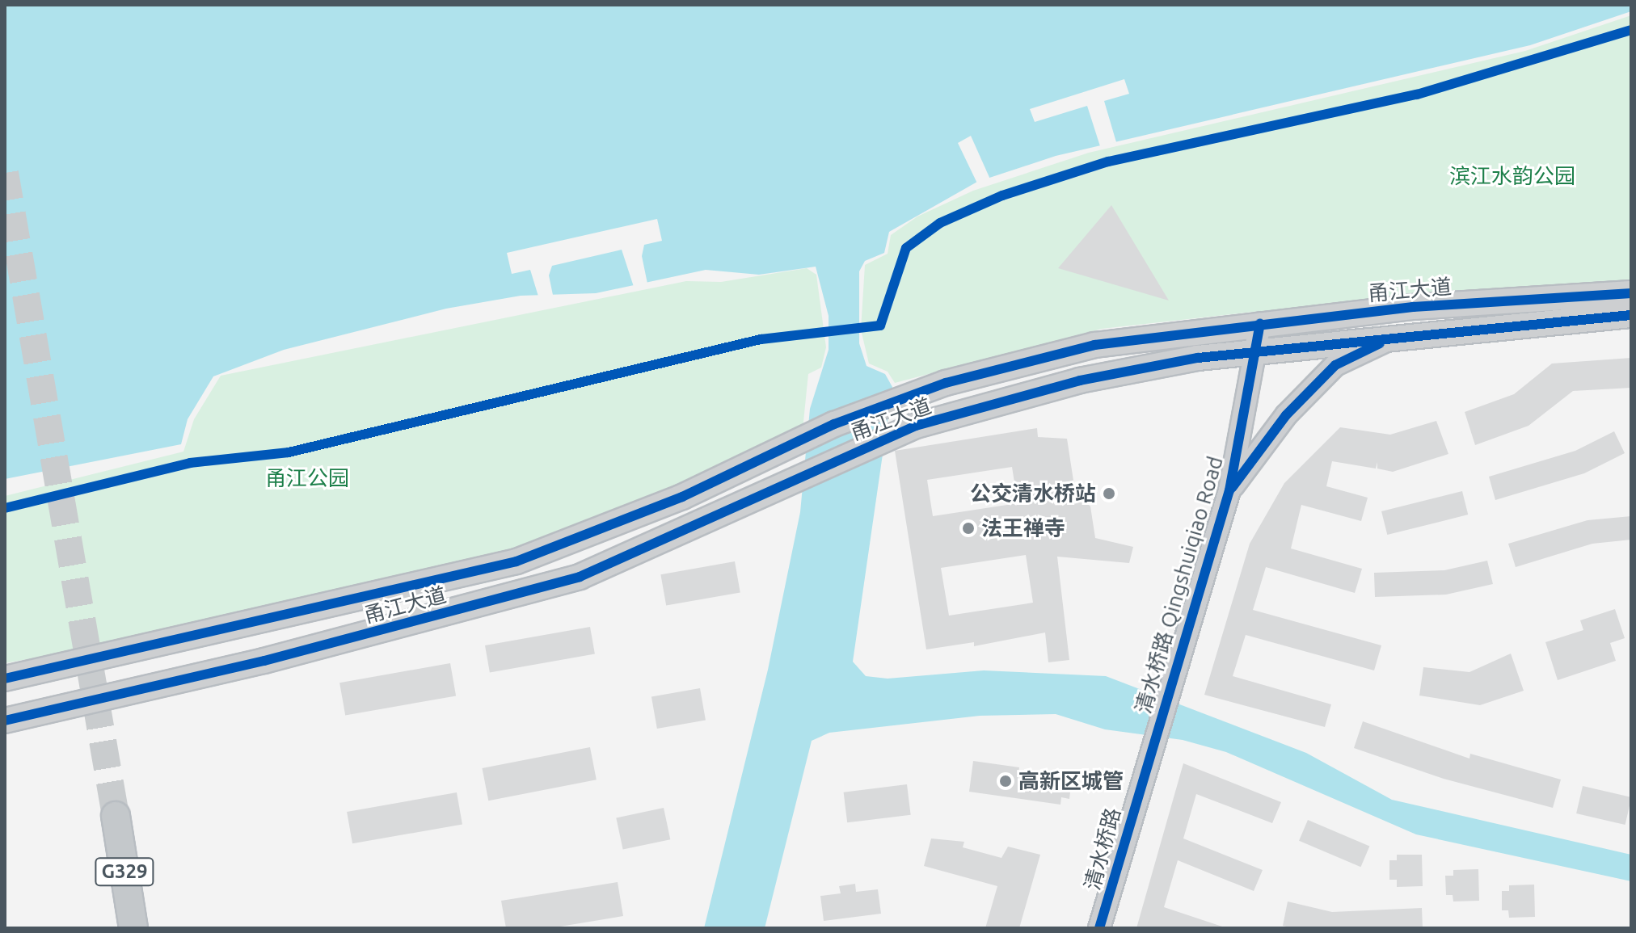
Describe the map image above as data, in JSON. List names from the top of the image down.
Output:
{
  "streets": {
    "highway": ["G329"],
    "main road": ["甬江大道"],
    "street": ["清水桥路 Qingshuiqiao Road", "清水桥路"]
  },
  "crossings": [
    ["甬江大道", "清水桥路 Qingshuiqiao Road"],
    ["清水桥路 Qingshuiqiao Road", "清水桥路"]
  ],
  "parks": ["滨江水韵公园", "甬江公园"],
  "places": ["公交清水桥站", "法王禅寺", "高新区城管"]
}
